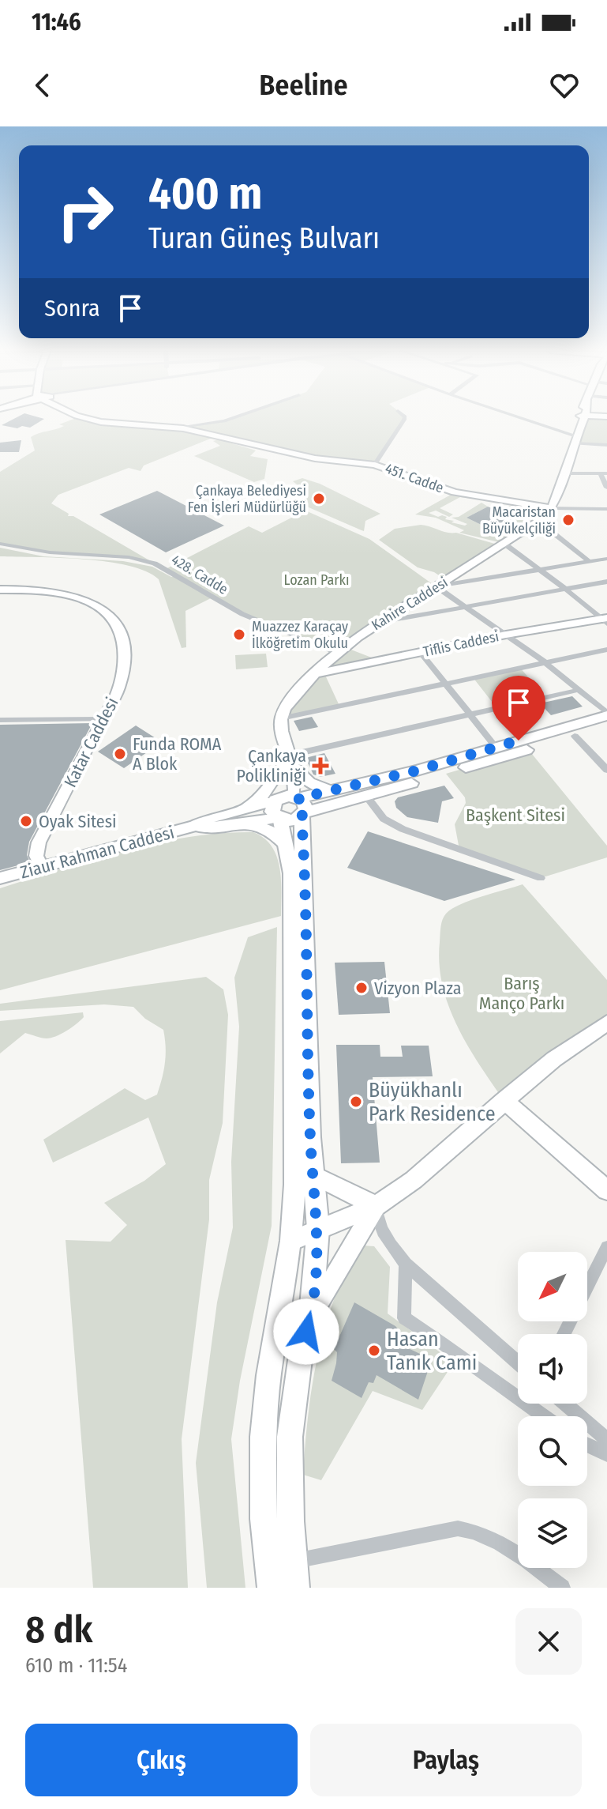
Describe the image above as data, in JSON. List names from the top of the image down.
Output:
{
  "streets": {
    "main road": [
      "451. Cadde",
      "Kahire Caddesi",
      "Tiflis Caddesi",
      "Katar Caddesi",
      "Ziaur Rahman Caddesi"
    ],
    "street": ["428. Cadde"]
  },
  "crossings": [
    ["451. Cadde", "Kahire Caddesi"],
    ["428. Cadde", "Kahire Caddesi"],
    ["Kahire Caddesi", "Tiflis Caddesi"],
    ["Katar Caddesi", "Ziaur Rahman Caddesi"]
  ],
  "parks": ["Lozan Parkı", "Başkent Sitesi", "Barış Manço Parkı"],
  "places": {
    "other": [
      "Çankaya Belediyesi Fen İşleri Müdürlüğü",
      "Macaristan Büyükelçiliği",
      "Muazzez Karaçay İlköğretim Okulu",
      "Funda ROMA A Blok",
      "Oyak Sitesi",
      "Vizyon Plaza",
      "Büyükhanlı Park Residence",
      "Hasan Tanık Cami"
    ],
    "health": ["Çankaya Polikliniği"]
  },
  "north": "bottom left",
  "page": {
    "status": "11:46",
    "header": "Beeline",
    "turn": ["400 m", "Turan Güneş Bulvarı"],
    "then": "Sonra",
    "heading": ["8 dk", "610 m · 11:54"],
    "buttons": ["Çıkış", "Paylaş"]
  }
}
